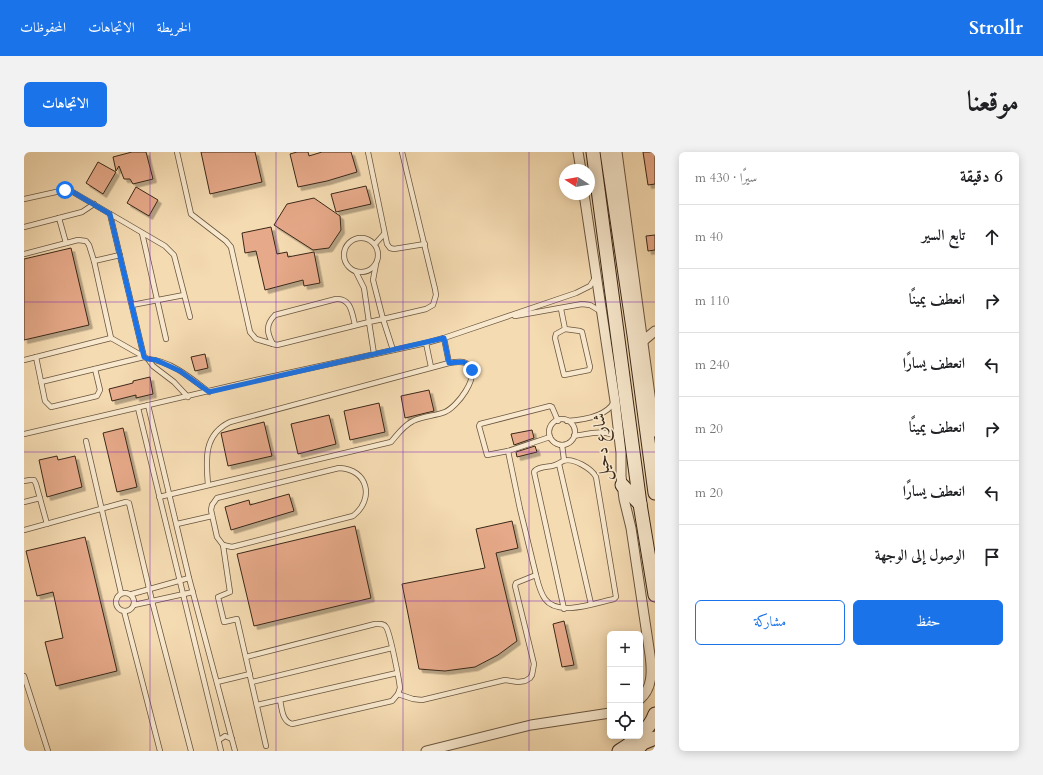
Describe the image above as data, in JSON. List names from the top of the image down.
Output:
{
  "streets": {
    "main road": ["شارع دحيل"]
  },
  "north": "left",
  "page": {
    "header": "Strollr",
    "nav": ["الخريطة", "الاتجاهات", "المحفوظات"],
    "title": "موقعنا",
    "buttons": [
      "الاتجاهات",
      ["حفظ", "مشاركة"]
    ],
    "heading": ["6 دقيقة", "سيرًا · 430 m"],
    "list": [
      ["تابع السير", "40 m"],
      ["انعطف يمينًا", "110 m"],
      ["انعطف يسارًا", "240 m"],
      ["انعطف يمينًا", "20 m"],
      ["انعطف يسارًا", "20 m"],
      "الوصول إلى الوجهة"
    ],
    "map_buttons": ["+", "−"]
  }
}
